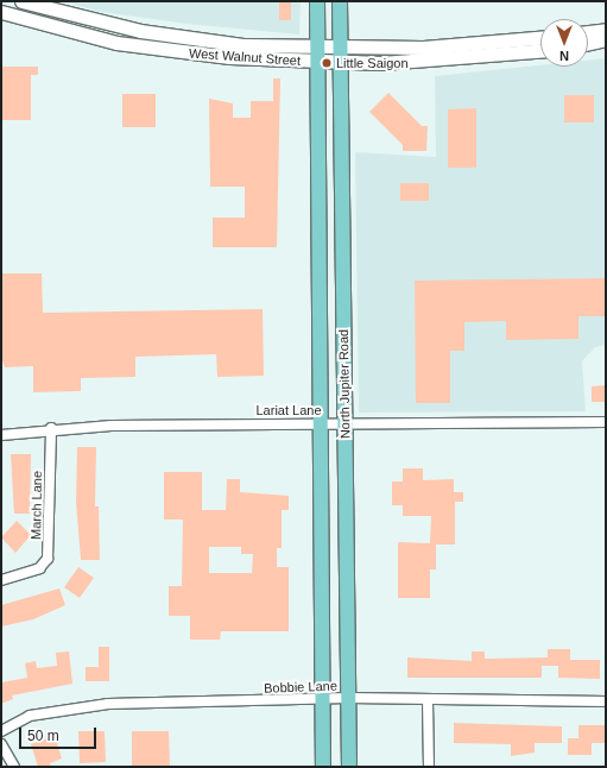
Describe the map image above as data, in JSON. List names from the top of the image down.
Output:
{
  "streets": {
    "main road": ["West Walnut Street", "North Jupiter Road"],
    "street": ["Lariat Lane", "March Lane", "Bobbie Lane"]
  },
  "crossings": [
    ["West Walnut Street", "North Jupiter Road"],
    ["North Jupiter Road", "Lariat Lane"],
    ["North Jupiter Road", "Bobbie Lane"],
    ["Lariat Lane", "March Lane"]
  ],
  "places": ["Little Saigon"],
  "scale_bar": "50 m",
  "north": "bottom"
}
